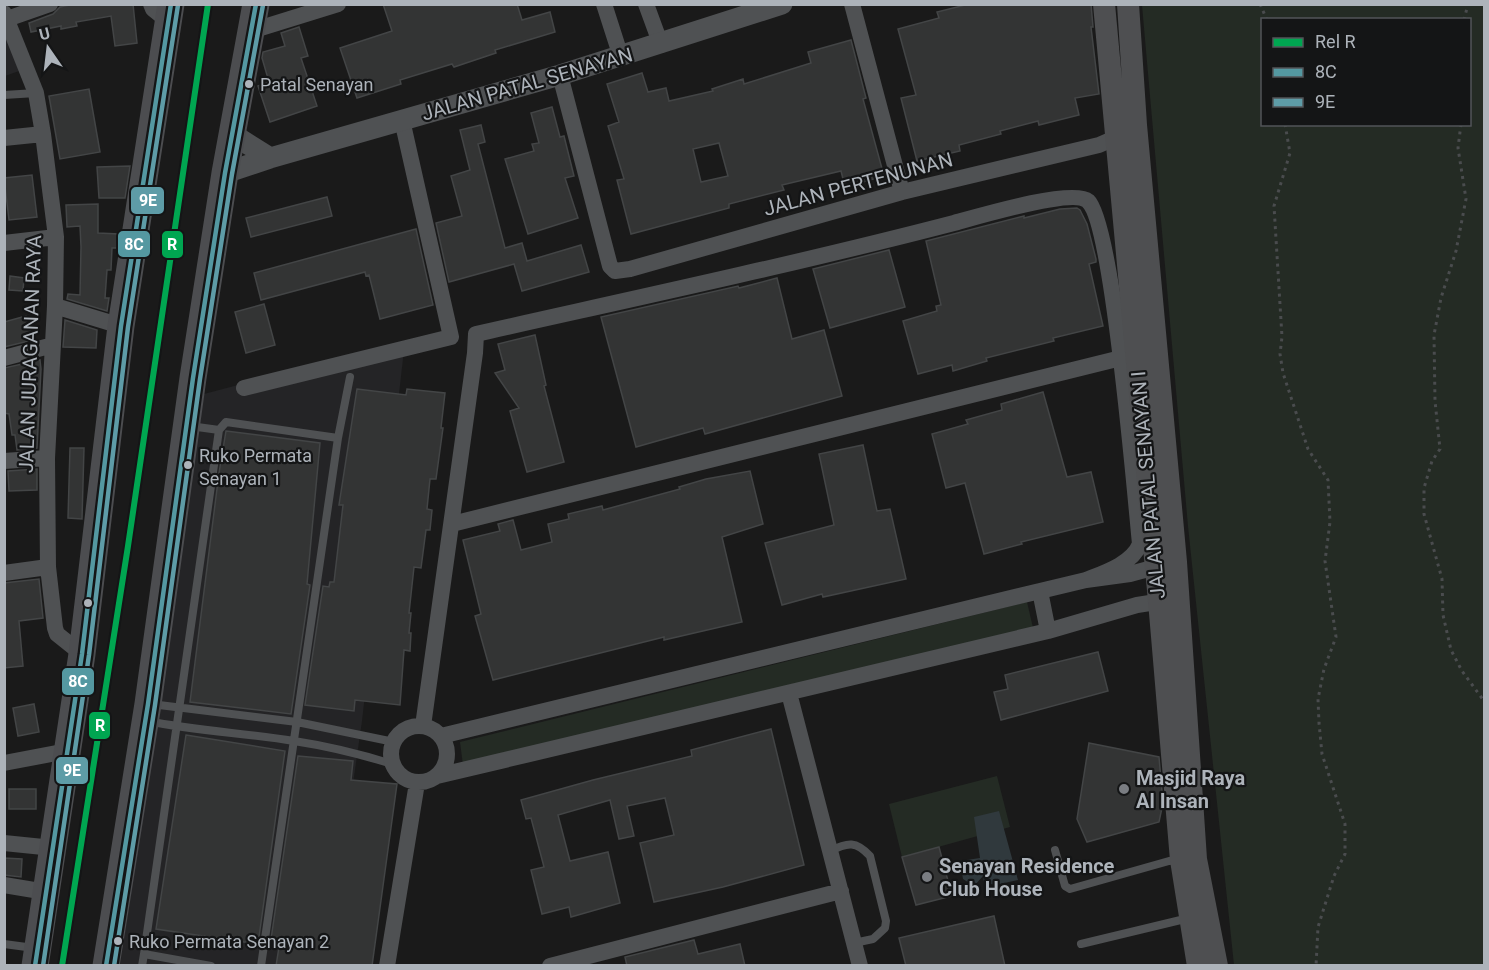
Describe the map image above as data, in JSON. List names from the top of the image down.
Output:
{
  "streets": {
    "main road": ["JALAN PATAL SENAYAN I"],
    "street": ["JALAN PATAL SENAYAN", "JALAN PERTENUNAN", "JALAN JURAGANAN RAYA"]
  },
  "crossings": [
    ["JALAN PATAL SENAYAN", "JALAN PERTENUNAN"],
    ["JALAN PERTENUNAN", "JALAN PATAL SENAYAN I"]
  ],
  "places": [
    "Patal Senayan",
    "Ruko Permata Senayan 1",
    "Masjid Raya Al Insan",
    "Senayan Residence Club House",
    "Ruko Permata Senayan 2"
  ],
  "lines": ["rail line R", "transit line 8C", "transit line 9E"],
  "legend": ["Rel R", "8C", "9E"],
  "north": "top"
}
